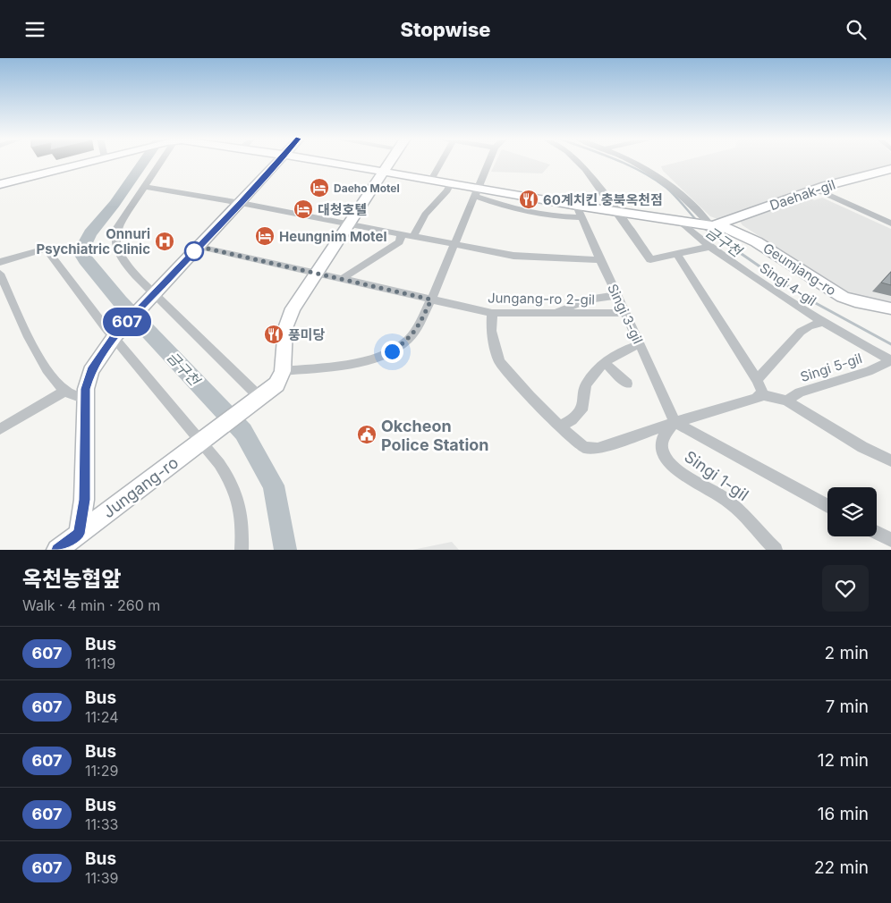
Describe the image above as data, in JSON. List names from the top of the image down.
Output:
{
  "streets": {
    "main road": ["Daehak-gil", "Geumjang-ro", "Jungang-ro"],
    "street": [
      "Singi 4-gil",
      "Jungang-ro 2-gil",
      "Singi 3-gil",
      "Singi 5-gil",
      "Singi 1-gil"
    ]
  },
  "crossings": [
    ["Daehak-gil", "Geumjang-ro"],
    ["Geumjang-ro", "Singi 4-gil"],
    ["Singi 4-gil", "Singi 5-gil"],
    ["Jungang-ro 2-gil", "Singi 3-gil"],
    ["Singi 3-gil", "Singi 1-gil"]
  ],
  "water": ["금구천"],
  "places": {
    "hotel": ["Daeho Motel", "대청호텔", "Heungnim Motel"],
    "restaurant": ["60계치킨 충북옥천점", "풍미당"],
    "hospital": ["Onnuri Psychiatric Clinic"],
    "public building": ["Okcheon Police Station"]
  },
  "lines": ["bus line 607"],
  "page": {
    "header": "Stopwise",
    "on_map": "607",
    "heading": ["옥천농협앞", "Walk · 4 min · 260 m"],
    "list": [
      {
        "mark": "607",
        "name": "Bus",
        "note": "11:19",
        "value": "2 min"
      },
      {
        "mark": "607",
        "name": "Bus",
        "note": "11:24",
        "value": "7 min"
      },
      {
        "mark": "607",
        "name": "Bus",
        "note": "11:29",
        "value": "12 min"
      },
      {
        "mark": "607",
        "name": "Bus",
        "note": "11:33",
        "value": "16 min"
      },
      {
        "mark": "607",
        "name": "Bus",
        "note": "11:39",
        "value": "22 min"
      }
    ]
  }
}
